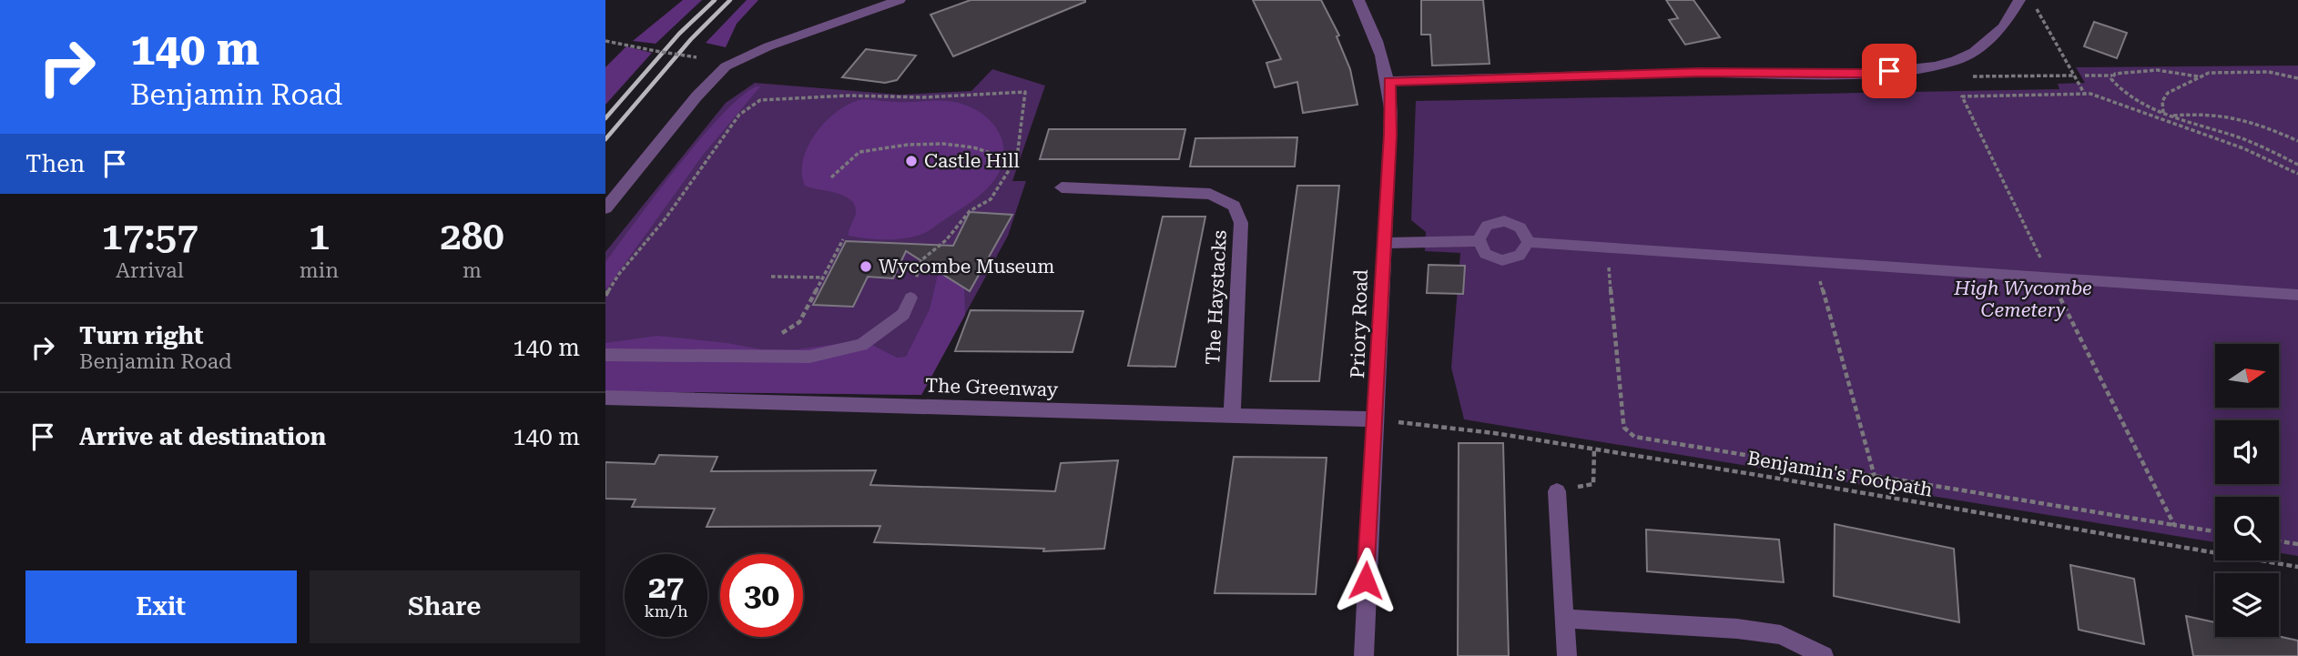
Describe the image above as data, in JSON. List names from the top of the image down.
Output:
{
  "streets": {
    "street": ["The Haystacks", "Priory Road", "The Greenway"],
    "path": ["Benjamin's Footpath"]
  },
  "crossings": [
    ["The Haystacks", "The Greenway"],
    ["Priory Road", "The Greenway"],
    ["Priory Road", "Benjamin's Footpath"],
    ["The Greenway", "Benjamin's Footpath"]
  ],
  "parks": ["High Wycombe Cemetery"],
  "places": ["Castle Hill", "Wycombe Museum"],
  "north": "right",
  "page": {
    "turn": ["140 m", "Benjamin Road"],
    "then": "Then",
    "eta": [
      "17:57",
      "Arrival",
      "1",
      "min",
      "280",
      "m"
    ],
    "list": [
      {
        "name": "Turn right",
        "note": "Benjamin Road",
        "value": "140 m"
      },
      {
        "name": "Arrive at destination",
        "value": "140 m"
      }
    ],
    "speed": "27 km/h",
    "limit": "30",
    "buttons": ["Exit", "Share"]
  }
}
